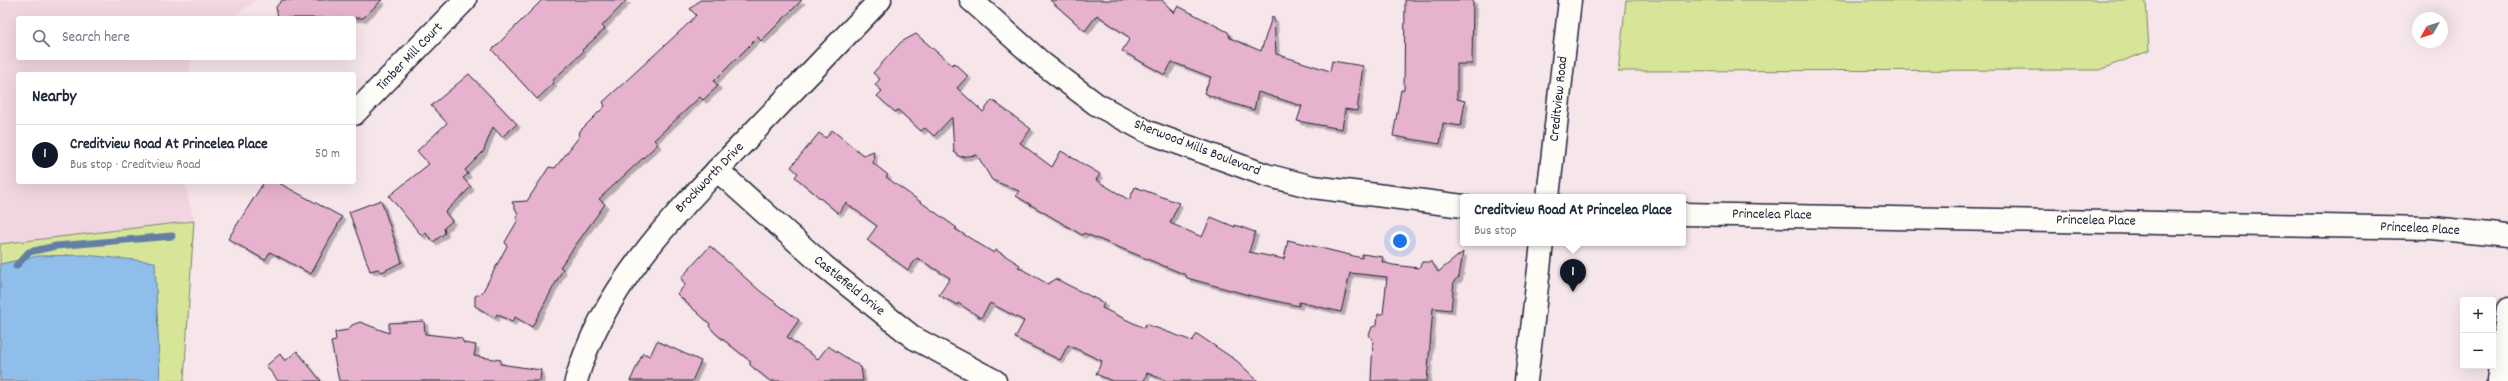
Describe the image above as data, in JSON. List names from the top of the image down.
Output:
{
  "streets": {
    "street": [
      "Timber Mill Court",
      "Creditview Road",
      "Sherwood Mills Boulevard",
      "Brockworth Drive",
      "Princelea Place",
      "Castlefield Drive"
    ]
  },
  "crossings": [
    ["Brockworth Drive", "Castlefield Drive"]
  ],
  "north": "bottom left",
  "page": {
    "search": "Search here",
    "heading": "Nearby",
    "list": [
      {
        "mark": "1",
        "name": "Creditview Road At Princelea Place",
        "note": "Bus stop · Creditview Road",
        "value": "50 m"
      }
    ],
    "popup": ["Creditview Road At Princelea Place", "Bus stop"],
    "pins": "1",
    "map_buttons": ["+", "−"]
  }
}
